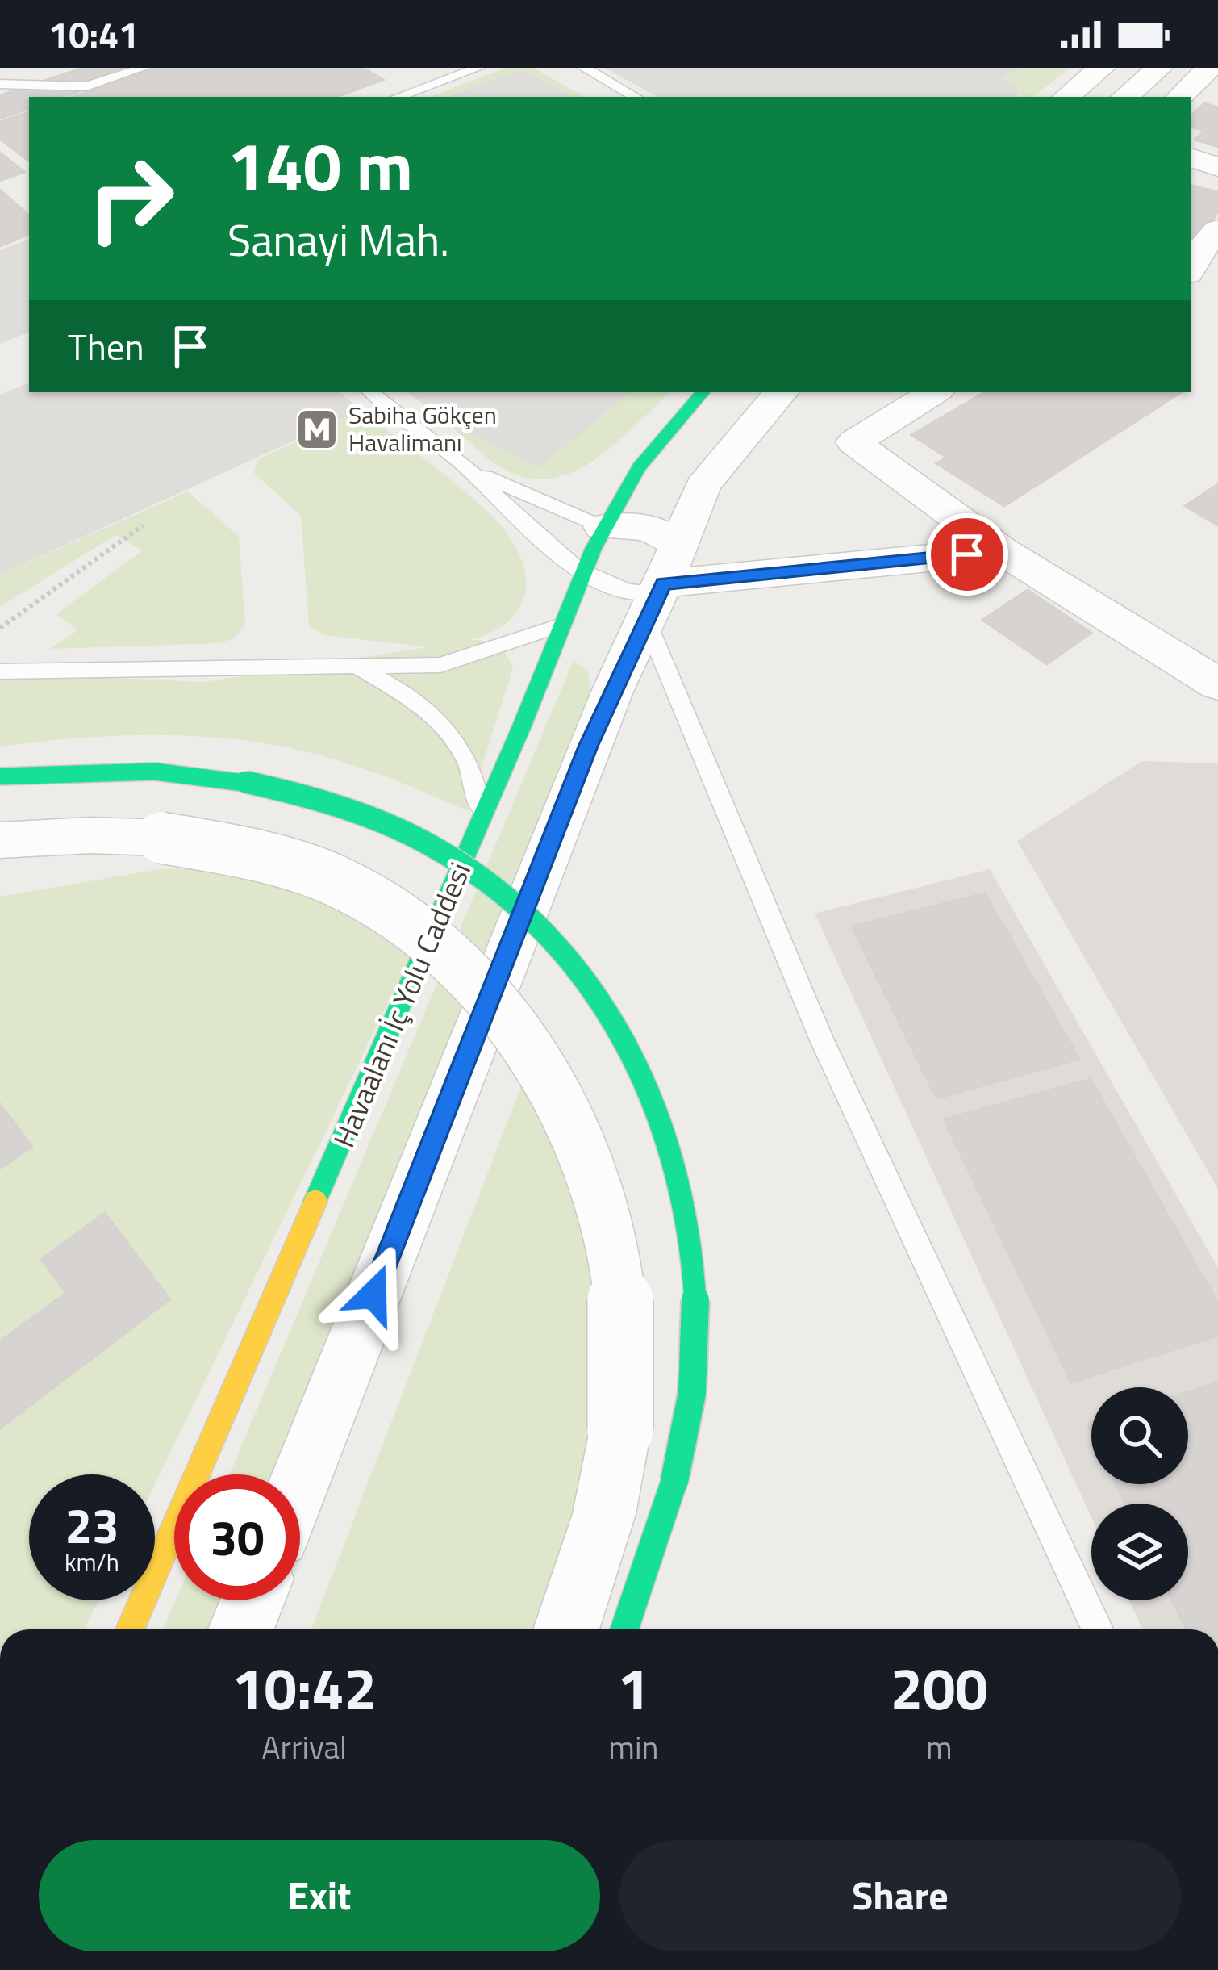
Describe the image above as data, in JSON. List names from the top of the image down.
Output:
{
  "streets": {
    "street": ["Havaalanı İç Yolu Caddesi"]
  },
  "places": {
    "metro station": ["Sabiha Gökçen Havalimanı"]
  },
  "page": {
    "status": "10:41",
    "turn": ["140 m", "Sanayi Mah."],
    "then": "Then",
    "speed": "23 km/h",
    "limit": "30",
    "eta": [
      "10:42",
      "Arrival",
      "1",
      "min",
      "200",
      "m"
    ],
    "buttons": ["Exit", "Share"]
  }
}
